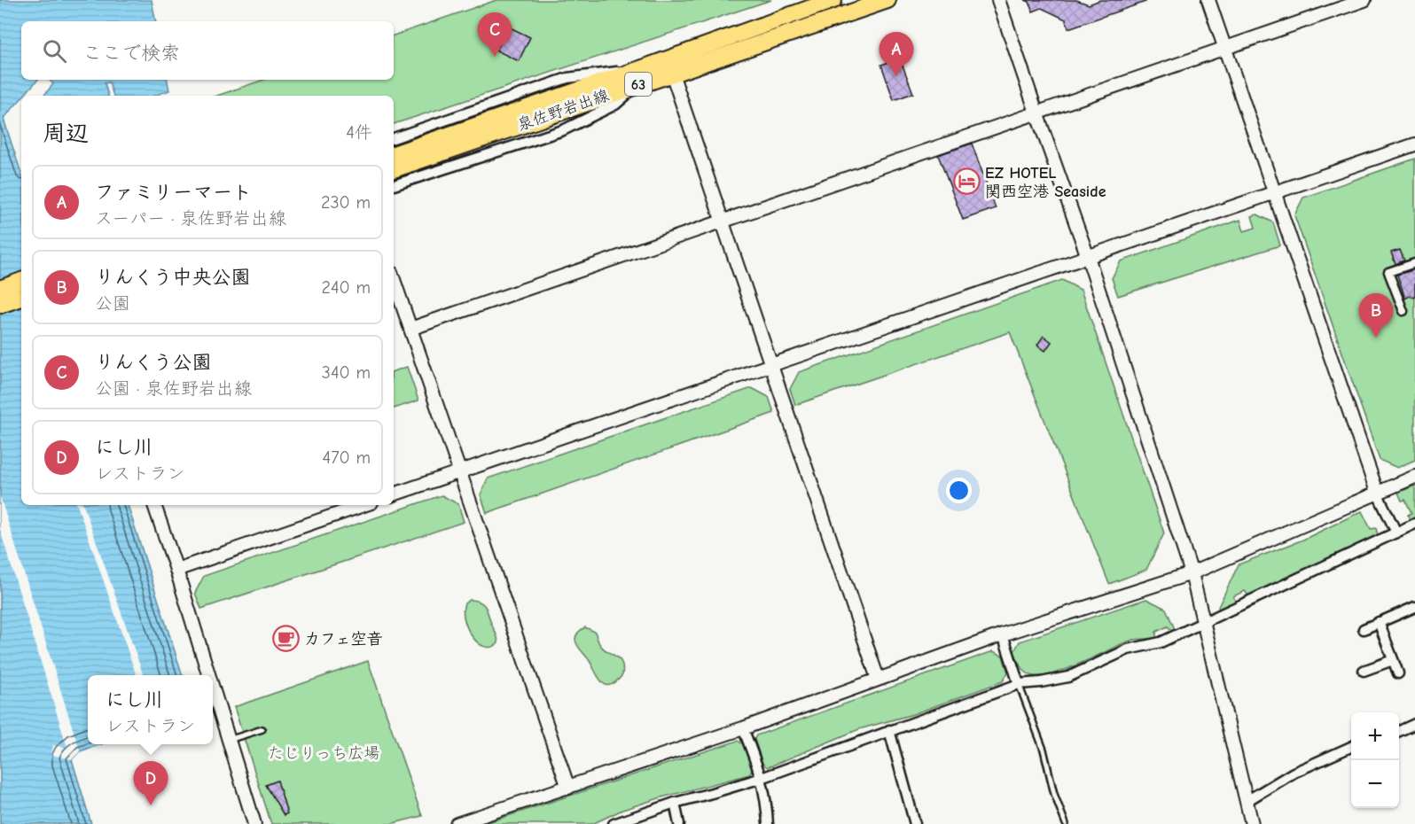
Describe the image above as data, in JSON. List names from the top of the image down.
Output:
{
  "streets": {
    "main road": ["63", "泉佐野岩出線"]
  },
  "parks": ["たじりっち広場"],
  "places": {
    "hotel": ["EZ HOTEL 関西空港 Seaside"],
    "cafe": ["カフェ空音"]
  },
  "page": {
    "pins": [
      "C",
      "A",
      "B",
      "D"
    ],
    "search": "ここで検索",
    "heading": ["周辺", "4件"],
    "list": [
      {
        "mark": "A",
        "name": "ファミリーマート",
        "note": "スーパー · 泉佐野岩出線",
        "value": "230 m"
      },
      {
        "mark": "B",
        "name": "りんくう中央公園",
        "note": "公園",
        "value": "240 m"
      },
      {
        "mark": "C",
        "name": "りんくう公園",
        "note": "公園 · 泉佐野岩出線",
        "value": "340 m"
      },
      {
        "mark": "D",
        "name": "にし川",
        "note": "レストラン",
        "value": "470 m"
      }
    ],
    "popup": ["にし川", "レストラン"],
    "map_buttons": ["+", "−"]
  }
}
